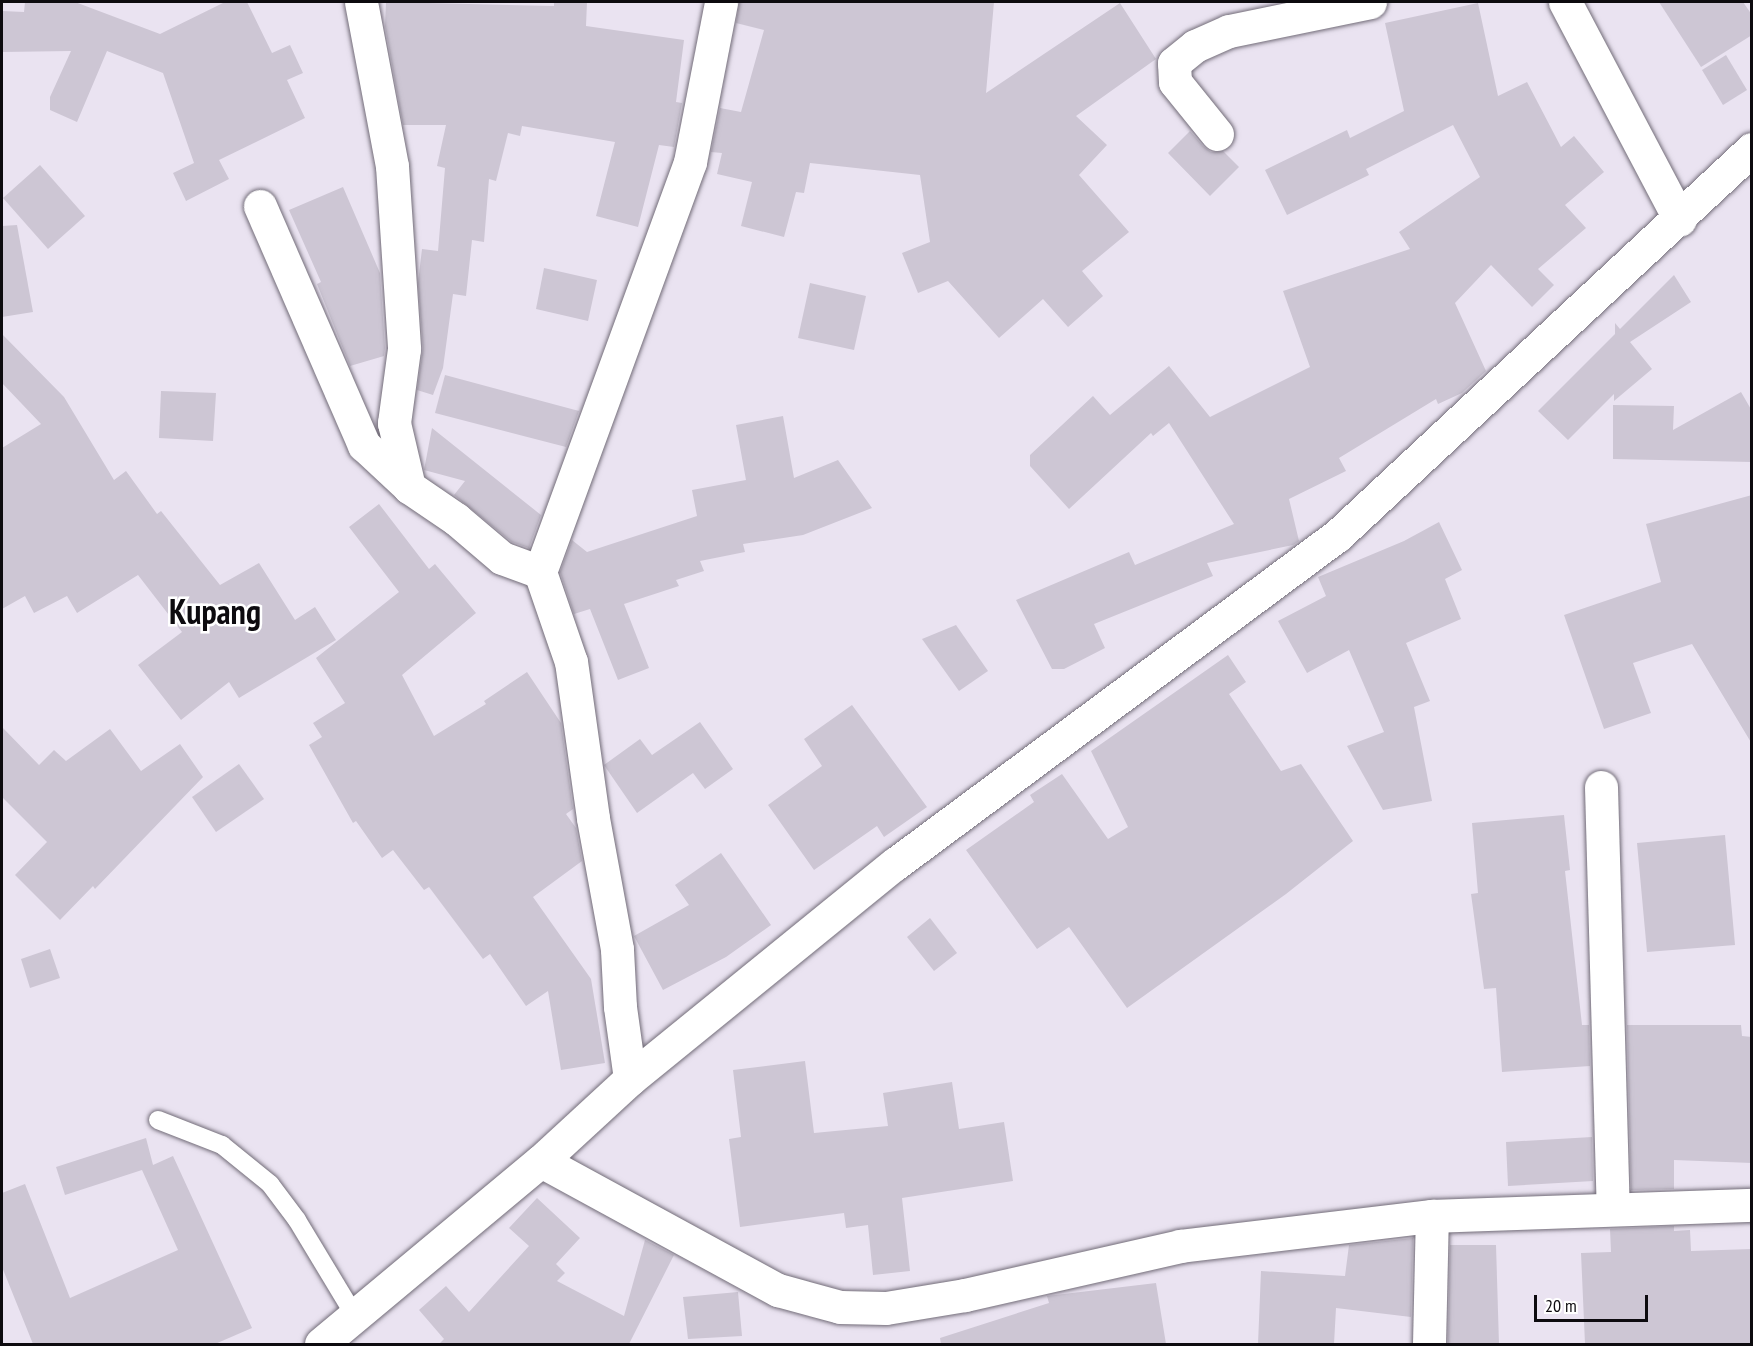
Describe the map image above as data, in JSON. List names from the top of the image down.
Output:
{
  "districts": ["Kupang"],
  "scale_bar": "20 m"
}
